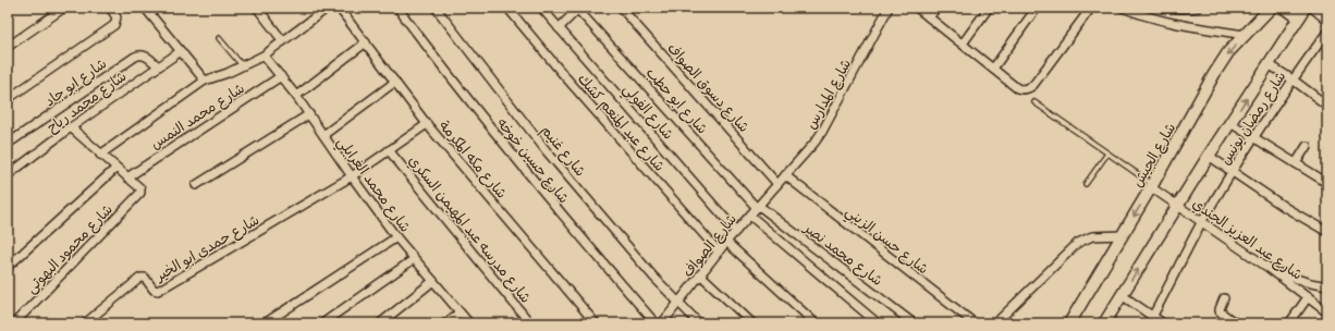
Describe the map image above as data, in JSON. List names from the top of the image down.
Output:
{
  "streets": {
    "main road": ["شارع الجيش"],
    "street": [
      "شارع ابو جاد",
      "شارع دسوق الصواف",
      "شارع المدارس",
      "شارع ابو حطب",
      "شارع محمد رياح",
      "شارع الفولي",
      "شارع محمد النمس",
      "شارع رمضان يونس",
      "شارع عبد المنعم كشك",
      "شارع غنيم",
      "شارع مكه المكرمة",
      "شارع حسين خوخه",
      "شارع محمد الغرابلي",
      "شارع مدرسه عبد المهيمن السكري",
      "شارع عبد العزيز الجندي",
      "شارع حسن الزيني",
      "شارع الصواف",
      "شارع حمدى ابو الخير",
      "شارع محمود البهوتى",
      "شارع محمد نصر"
    ]
  },
  "crossings": [
    ["شارع ابو جاد", "شارع محمد رياح"],
    ["شارع دسوق الصواف", "شارع المدارس"],
    ["شارع دسوق الصواف", "شارع الصواف"],
    ["شارع المدارس", "شارع حسن الزيني"],
    ["شارع المدارس", "شارع الصواف"],
    ["شارع ابو حطب", "شارع الصواف"],
    ["شارع ابو حطب", "شارع محمد نصر"],
    ["شارع الفولي", "شارع الصواف"],
    ["شارع محمد النمس", "شارع محمد الغرابلي"],
    ["شارع محمد النمس", "شارع محمود البهوتى"],
    ["شارع رمضان يونس", "شارع عبد العزيز الجندي"],
    ["شارع عبد المنعم كشك", "شارع الصواف"],
    ["شارع غنيم", "شارع الصواف"],
    ["شارع الجيش", "شارع عبد العزيز الجندي"],
    ["شارع محمد الغرابلي", "شارع حمدى ابو الخير"],
    ["شارع الصواف", "شارع محمد نصر"]
  ]
}
